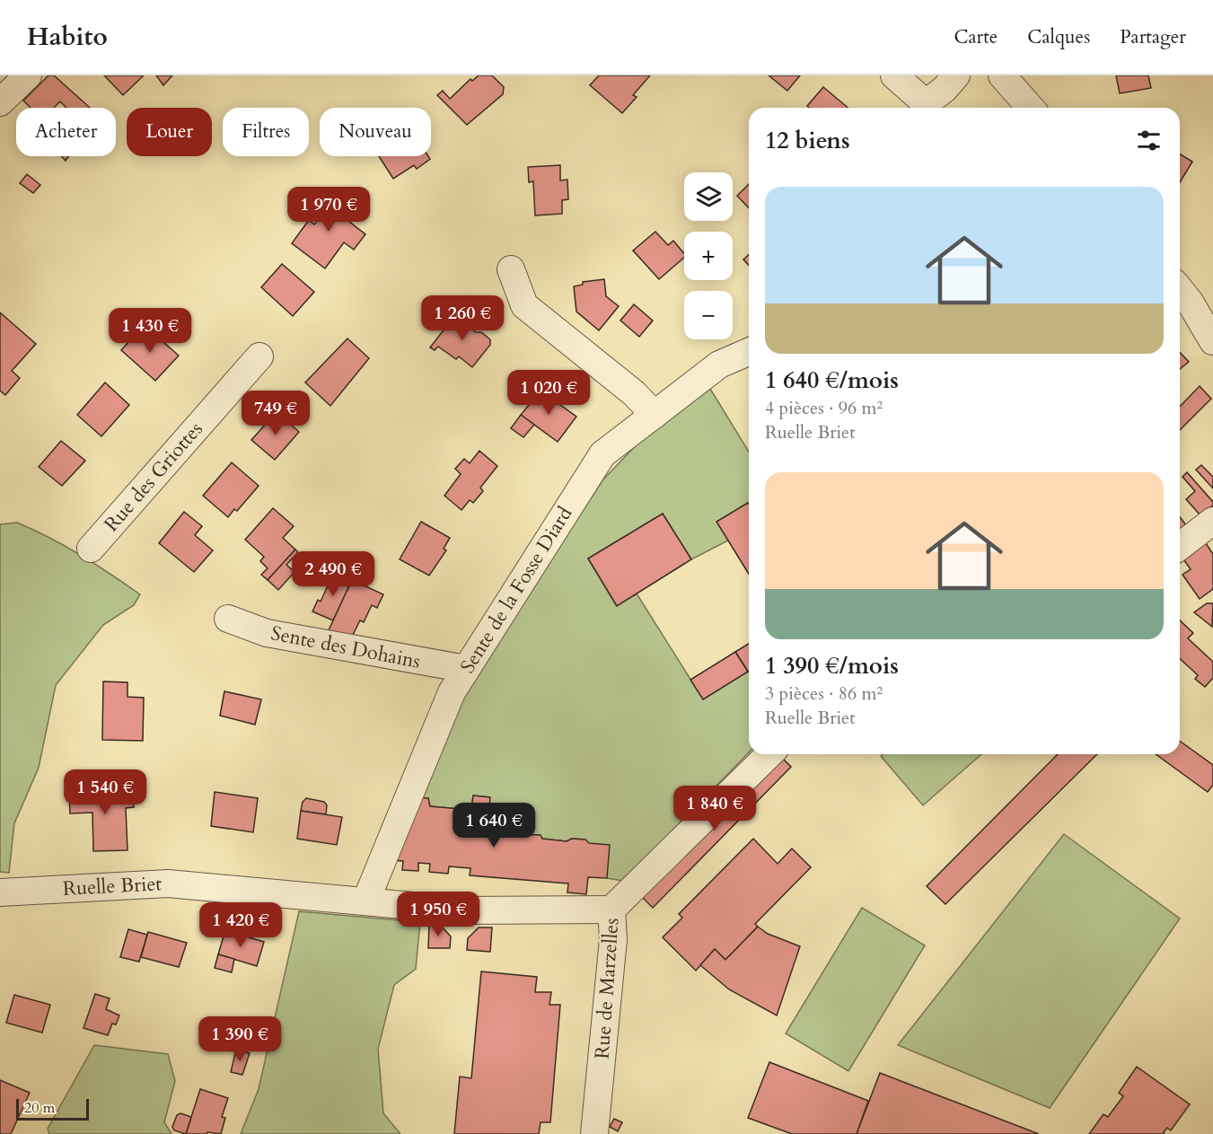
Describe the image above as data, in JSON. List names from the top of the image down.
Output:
{
  "streets": {
    "street": [
      "Rue des Griottes",
      "Sente de la Fosse Diard",
      "Sente des Dohains",
      "Ruelle Briet",
      "Rue de Marzelles"
    ]
  },
  "crossings": [
    ["Sente de la Fosse Diard", "Sente des Dohains"],
    ["Sente de la Fosse Diard", "Ruelle Briet"],
    ["Ruelle Briet", "Rue de Marzelles"]
  ],
  "scale_bar": "20 m",
  "page": {
    "header": "Habito",
    "nav": ["Carte", "Calques", "Partager"],
    "chip": [
      "Acheter",
      "Louer",
      "Filtres",
      "Nouveau"
    ],
    "heading": "12 biens",
    "map_buttons": ["+", "−"],
    "list": [
      {
        "name": "1 640 €/mois",
        "note": "4 pièces · 96 m² · Ruelle Briet"
      },
      {
        "name": "1 390 €/mois",
        "note": "3 pièces · 86 m² · Ruelle Briet"
      }
    ],
    "price": [
      "1 970 €",
      "1 260 €",
      "1 430 €",
      "1 020 €",
      "749 €",
      "2 490 €",
      "1 540 €",
      "1 840 €",
      "1 640 €",
      "1 950 €",
      "1 420 €",
      "1 390 €"
    ],
    "scale": "20 m"
  }
}
